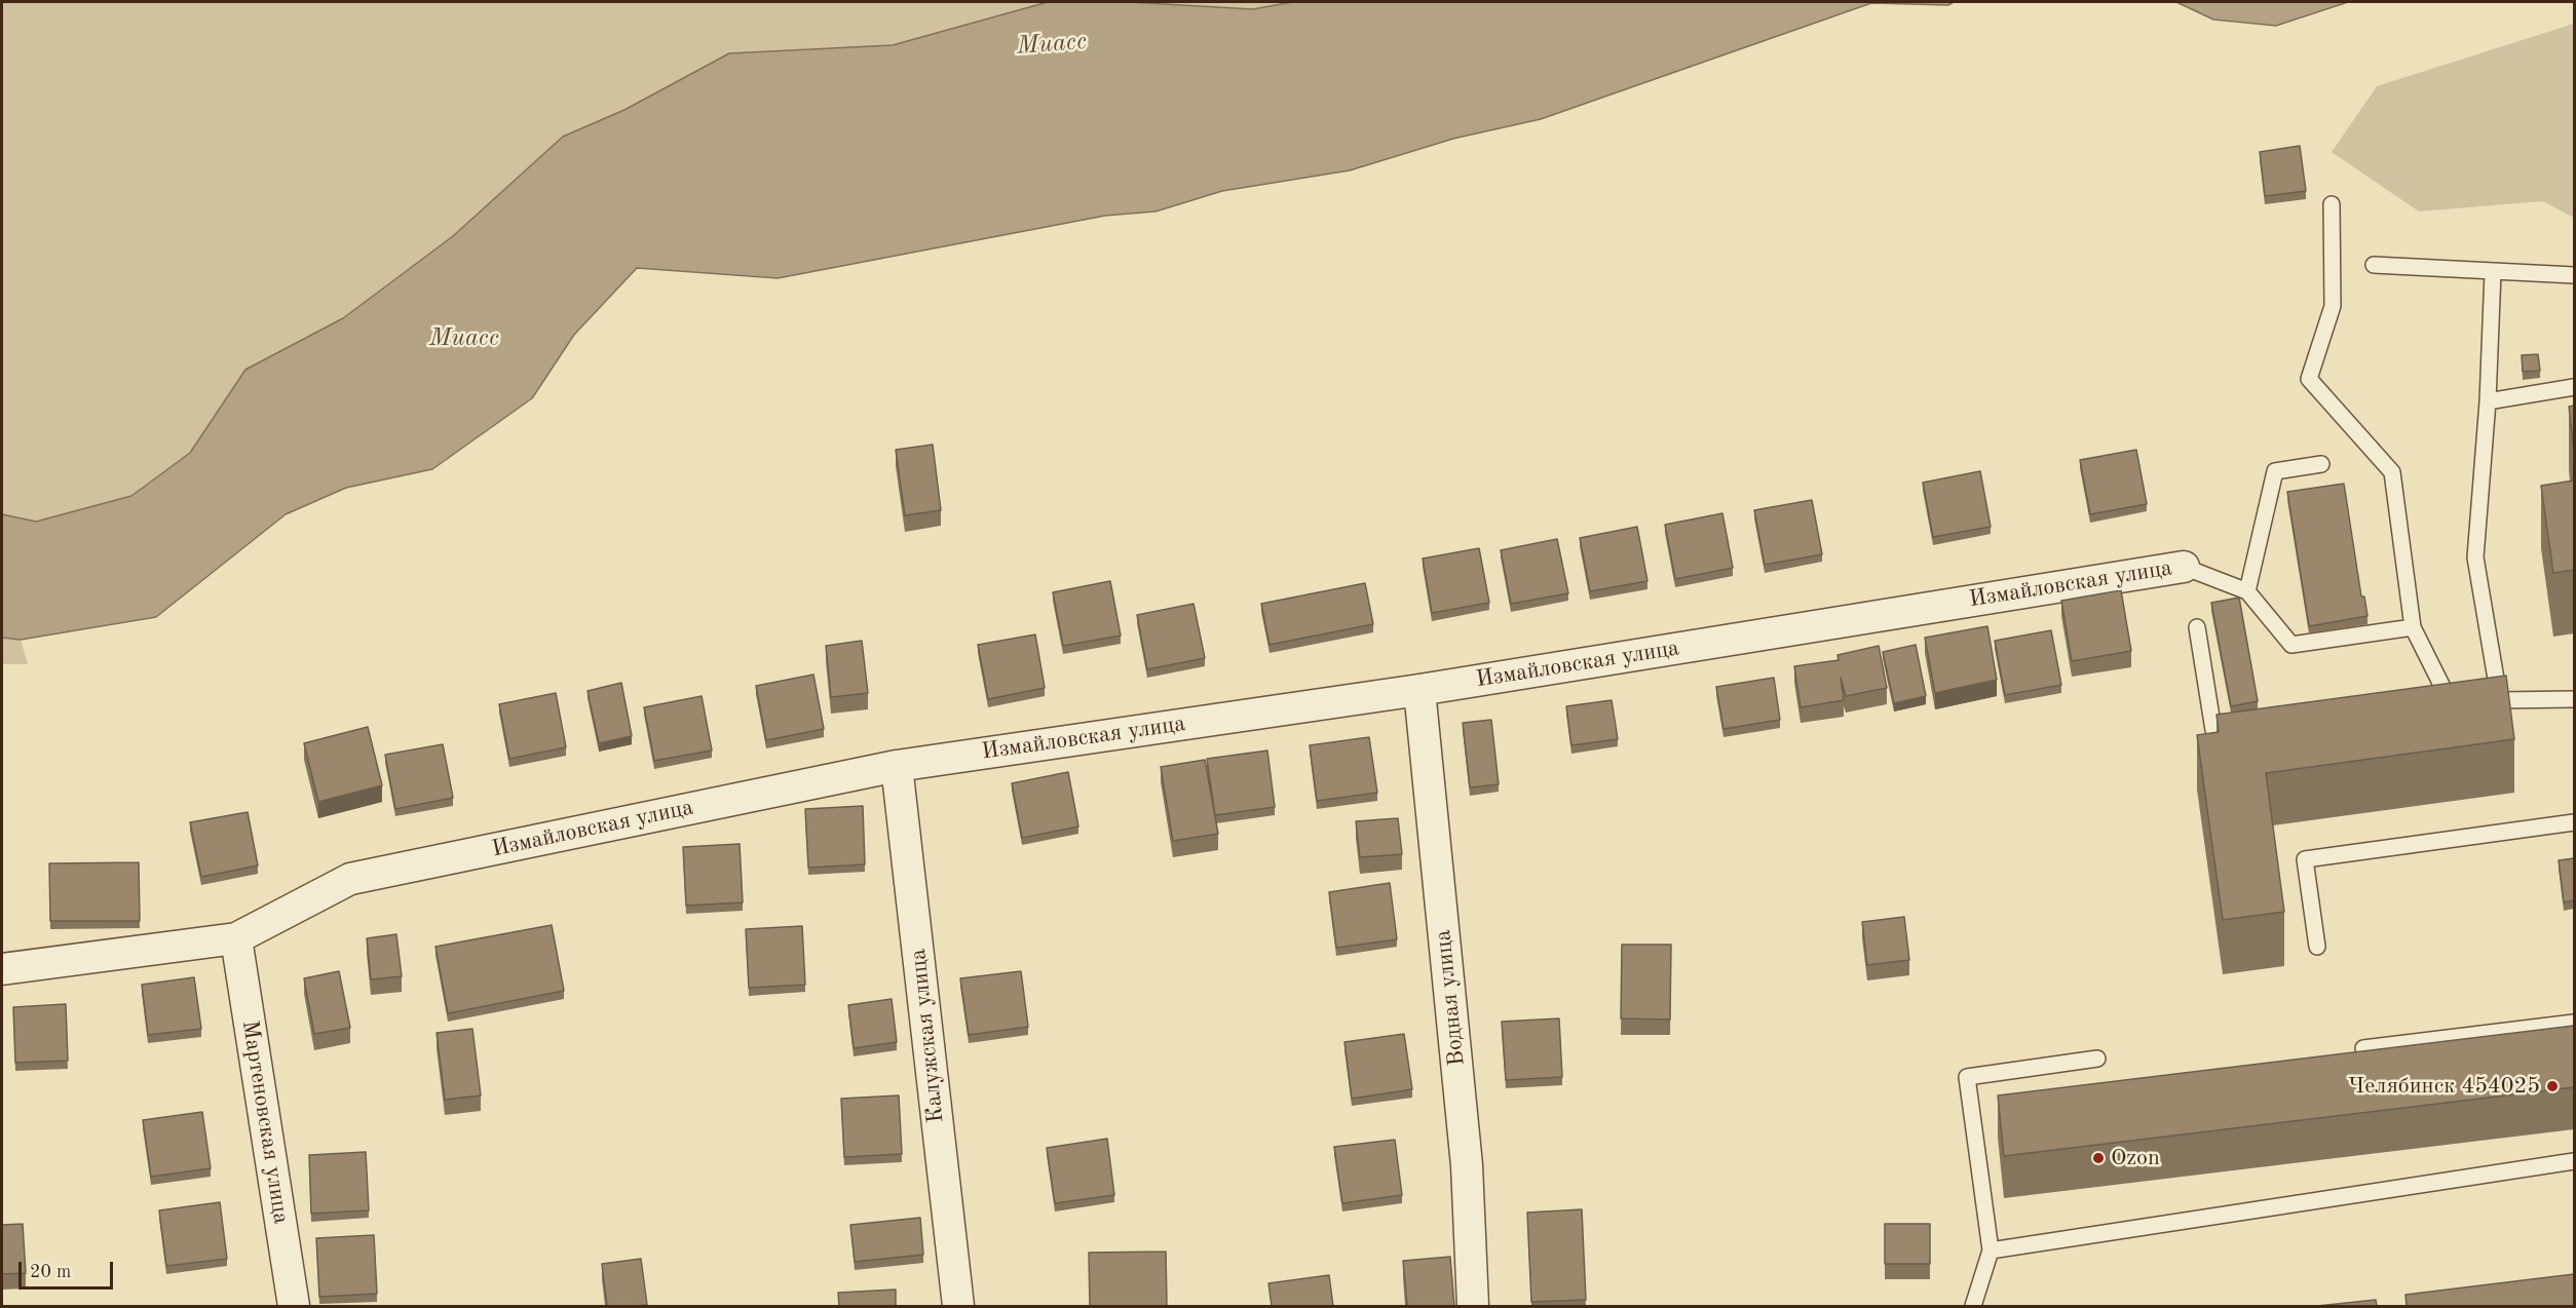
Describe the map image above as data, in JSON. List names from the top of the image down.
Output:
{
  "streets": {
    "street": [
      "Измайловская улица",
      "Водная улица",
      "Калужская улица",
      "Мартеновская улица"
    ]
  },
  "crossings": [
    ["Измайловская улица", "Водная улица"],
    ["Измайловская улица", "Калужская улица"],
    ["Измайловская улица", "Мартеновская улица"]
  ],
  "water": ["Миасс"],
  "places": ["Челябинск 454025", "Ozon"],
  "scale_bar": "20 m"
}
